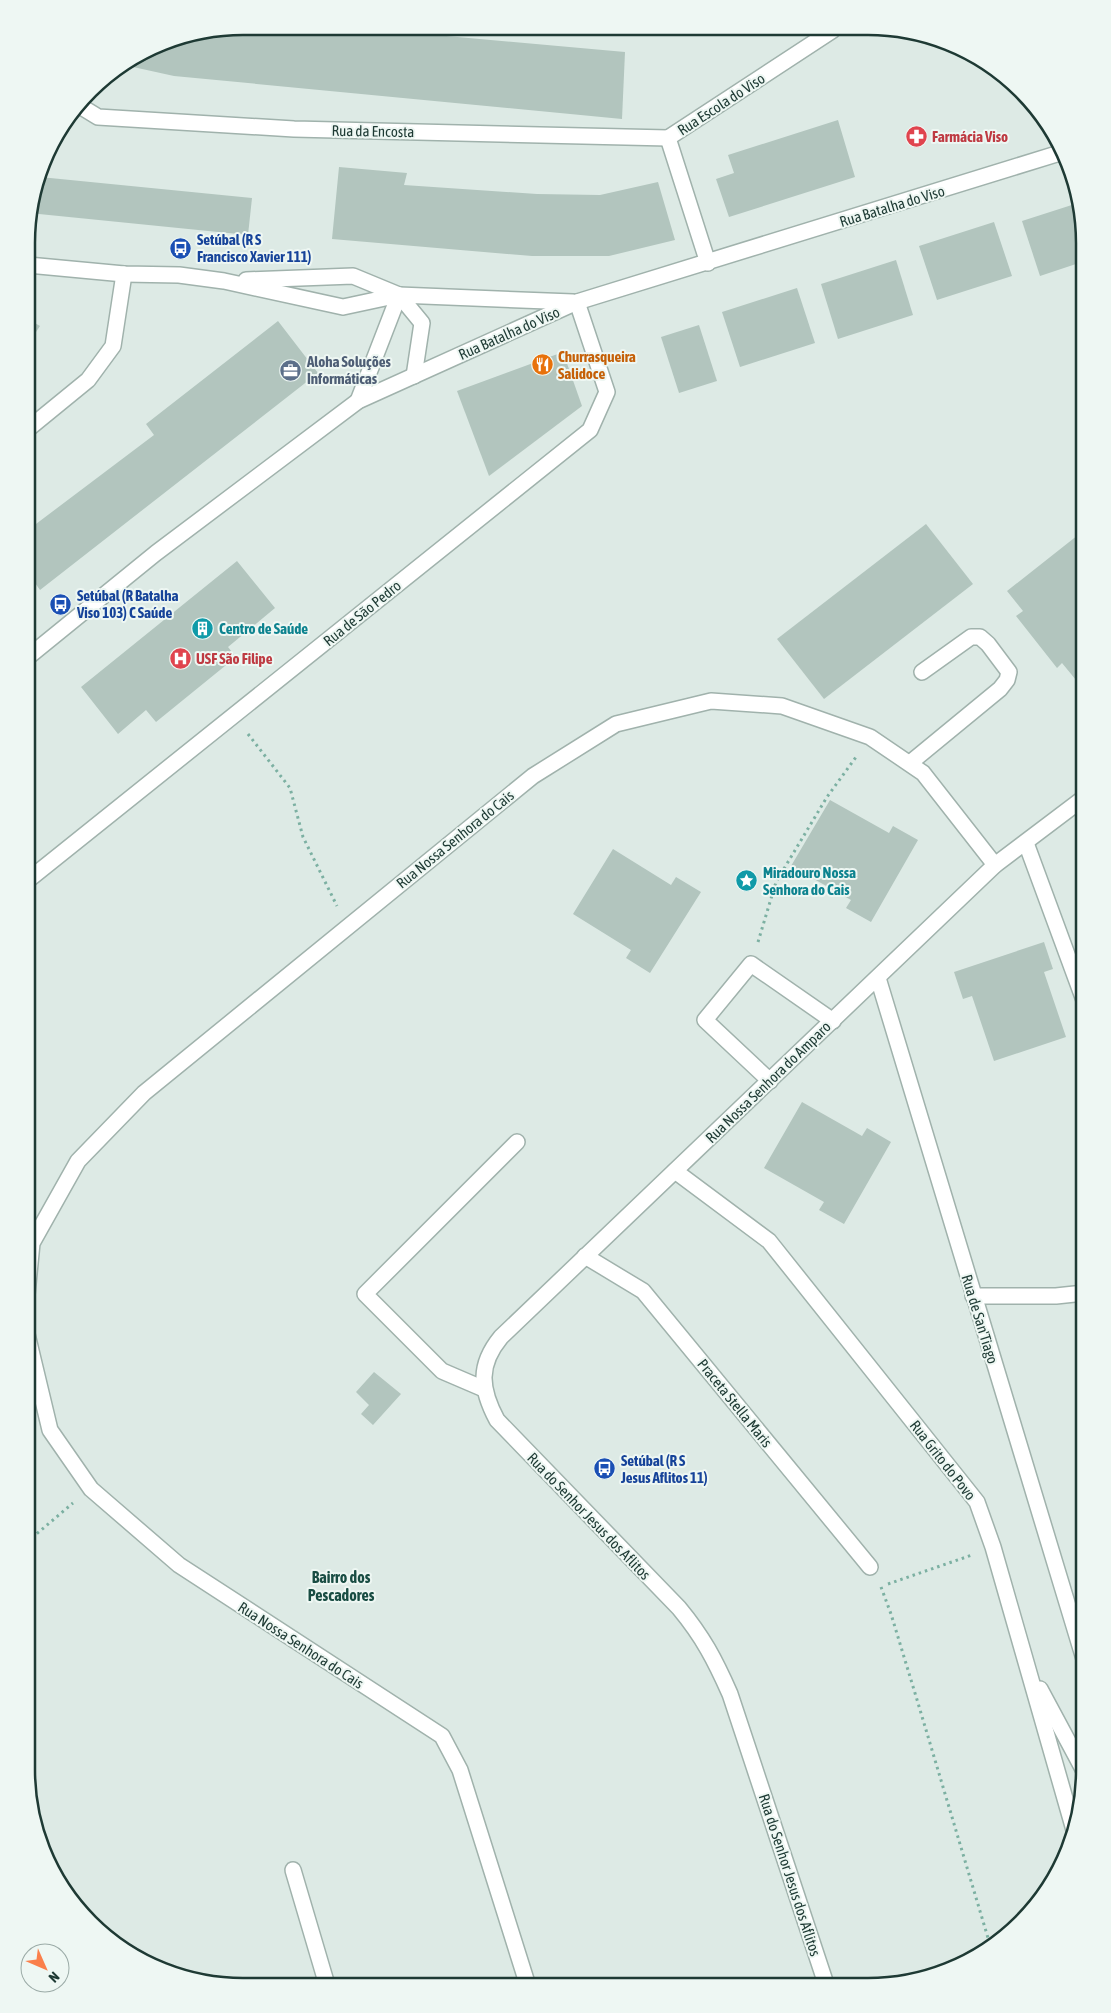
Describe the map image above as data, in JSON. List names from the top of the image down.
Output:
{
  "streets": {
    "street": [
      "Rua Escola do Viso",
      "Rua da Encosta",
      "Rua Batalha do Viso",
      "Rua de São Pedro",
      "Rua Nossa Senhora do Cais",
      "Rua Nossa Senhora do Amparo",
      "Rua de San'Tiago",
      "Praceta Stella Maris",
      "Rua Grito do Povo",
      "Rua do Senhor Jesus dos Aflitos"
    ]
  },
  "crossings": [
    ["Rua Escola do Viso", "Rua da Encosta"],
    ["Rua Escola do Viso", "Rua Batalha do Viso"],
    ["Rua Batalha do Viso", "Rua de São Pedro"],
    ["Rua Nossa Senhora do Cais", "Rua Nossa Senhora do Amparo"],
    ["Rua Nossa Senhora do Amparo", "Rua de San'Tiago"],
    ["Rua Nossa Senhora do Amparo", "Praceta Stella Maris"],
    ["Rua Nossa Senhora do Amparo", "Rua Grito do Povo"],
    ["Rua Nossa Senhora do Amparo", "Rua do Senhor Jesus dos Aflitos"]
  ],
  "districts": ["Bairro dos Pescadores"],
  "places": {
    "pharmacy": ["Farmácia Viso"],
    "bus stop": ["Setúbal (R S Francisco Xavier 111)", "Setúbal (R Batalha Viso 103) C Saúde", "Setúbal (R S Jesus Aflitos 11)"],
    "restaurant": ["Churrasqueira Salidoce"],
    "office": ["Aloha Soluções Informáticas"],
    "building": ["Centro de Saúde"],
    "hospital": ["USF São Filipe"],
    "place": ["Miradouro Nossa Senhora do Cais"]
  },
  "north": "bottom right"
}
